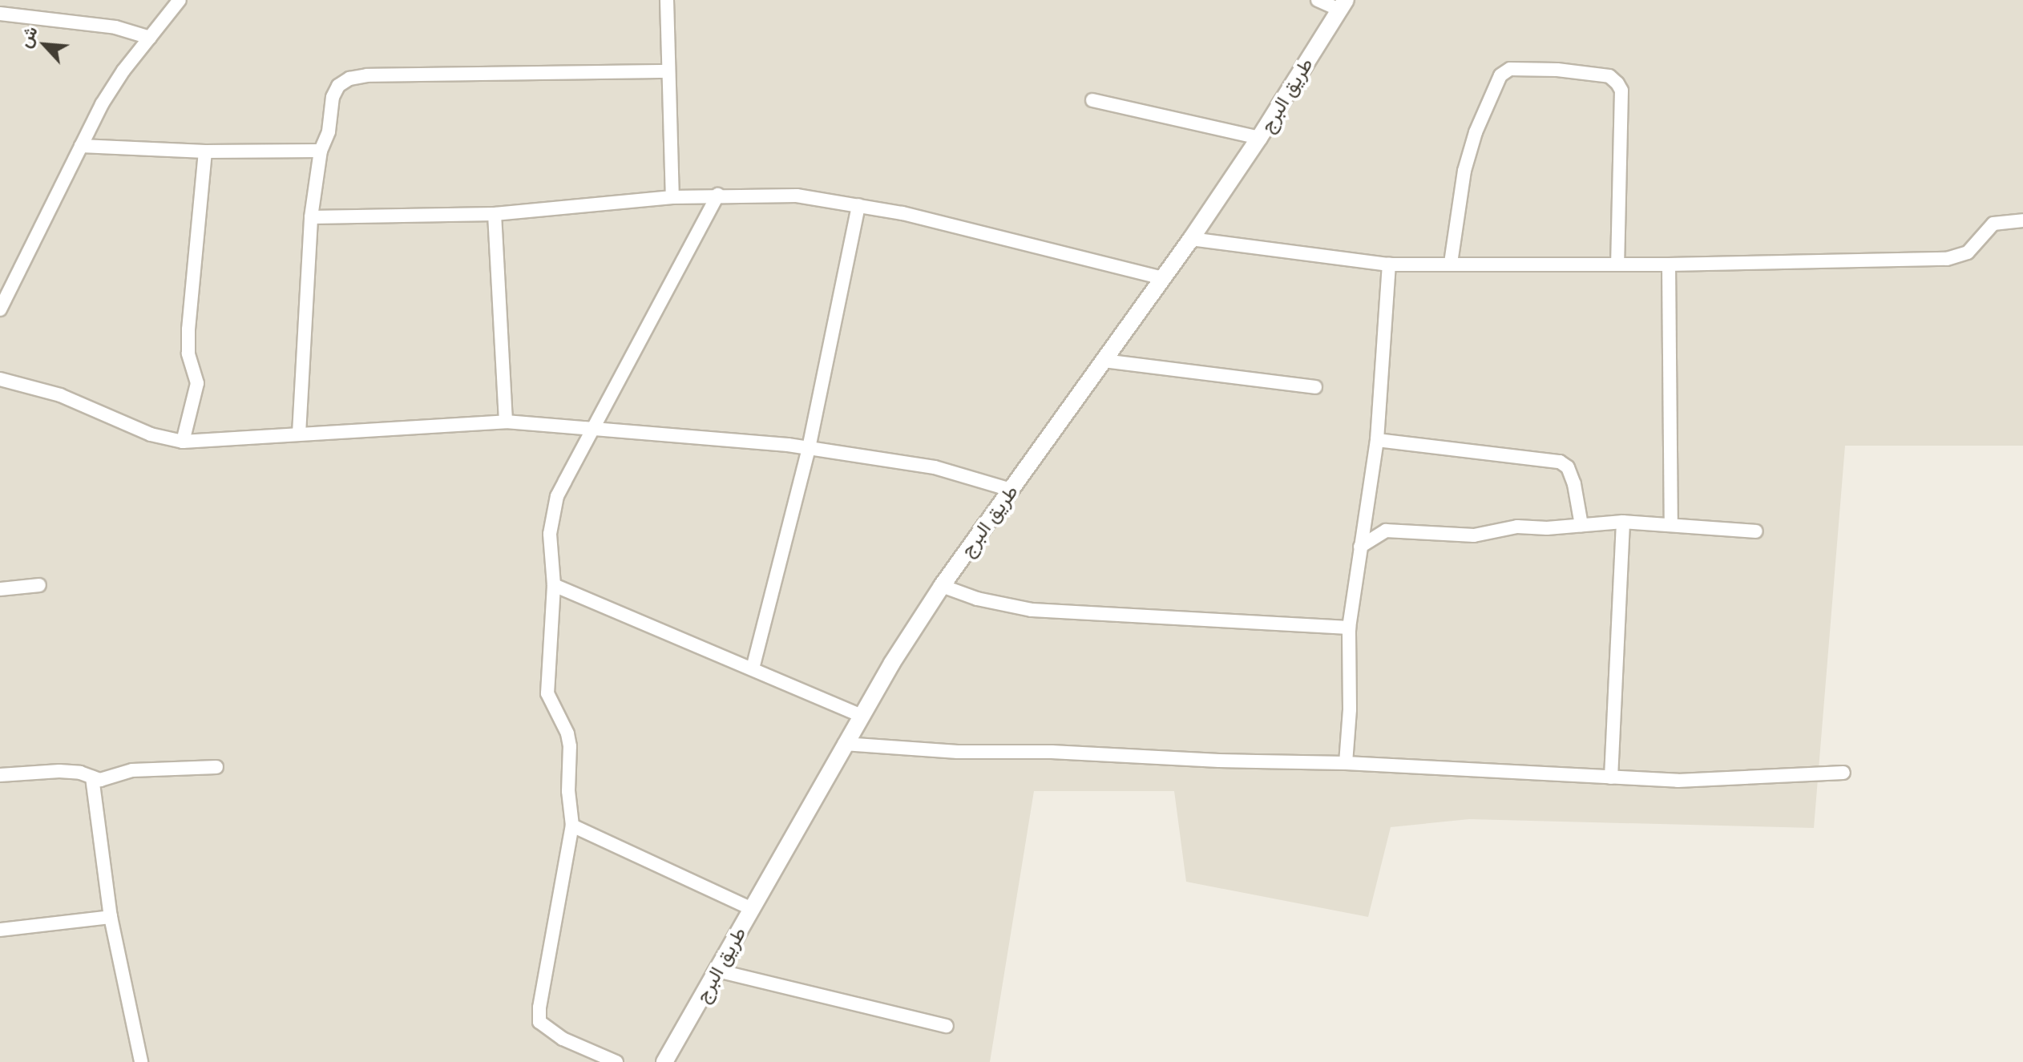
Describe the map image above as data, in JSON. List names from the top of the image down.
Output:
{
  "streets": {
    "street": ["طريق البرج"]
  },
  "north": "top left"
}
